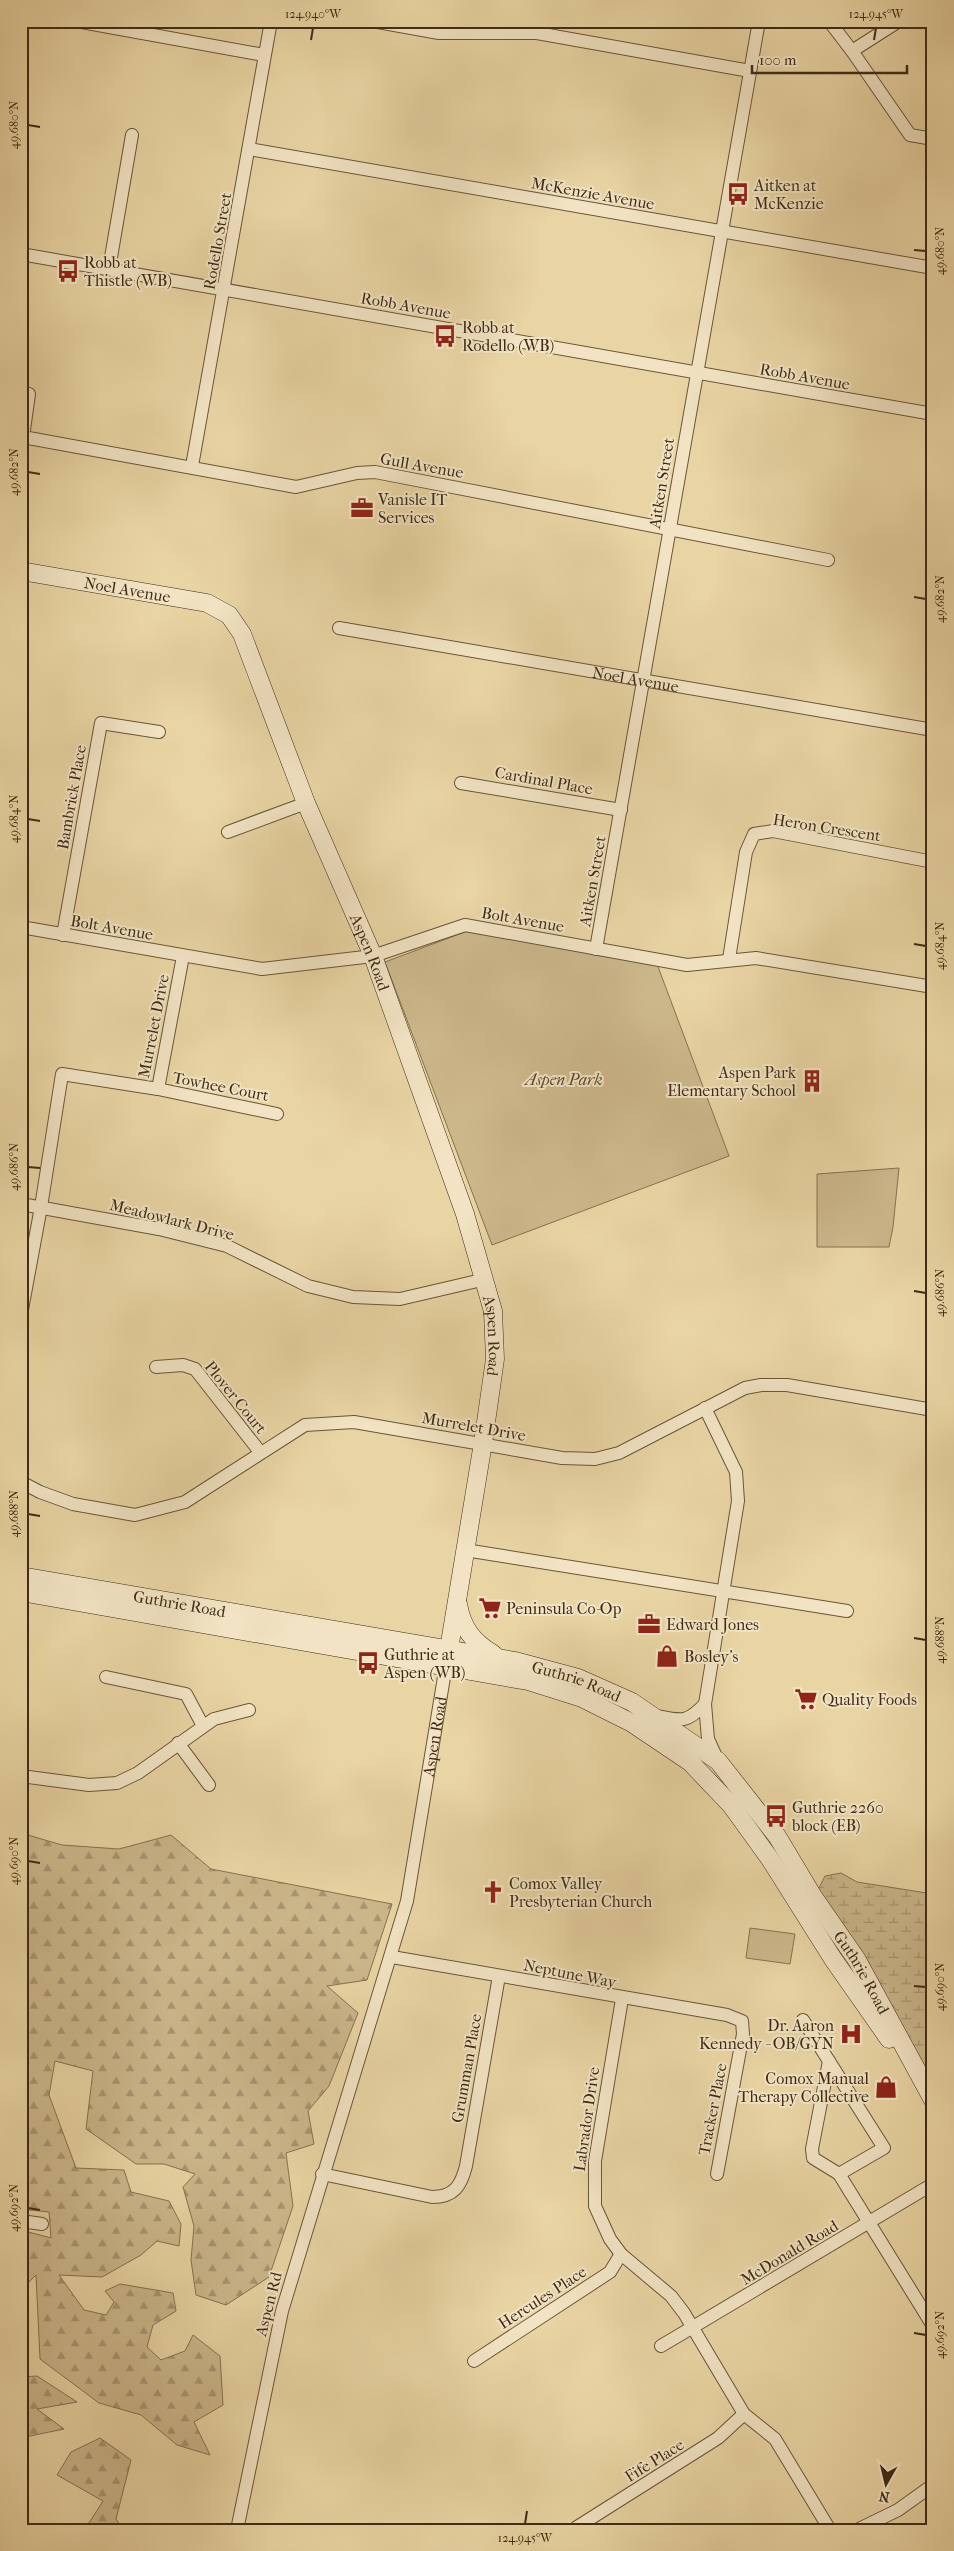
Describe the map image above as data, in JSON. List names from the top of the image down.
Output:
{
  "streets": {
    "main road": ["Noel Avenue", "Aspen Road", "Guthrie Road"],
    "street": [
      "McKenzie Avenue",
      "Rodello Street",
      "Robb Avenue",
      "Gull Avenue",
      "Aitken Street",
      "Cardinal Place",
      "Bambrick Place",
      "Heron Crescent",
      "Bolt Avenue",
      "Murrelet Drive",
      "Towhee Court",
      "Meadowlark Drive",
      "Plover Court",
      "Neptune Way",
      "Grumman Place",
      "Tracker Place",
      "Labrador Drive",
      "McDonald Road",
      "Hercules Place",
      "Aspen Rd",
      "Fife Place"
    ]
  },
  "crossings": [
    ["McKenzie Avenue", "Rodello Street"],
    ["McKenzie Avenue", "Aitken Street"],
    ["Rodello Street", "Robb Avenue"],
    ["Rodello Street", "Gull Avenue"],
    ["Robb Avenue", "Aitken Street"],
    ["Gull Avenue", "Aitken Street"],
    ["Aitken Street", "Noel Avenue"],
    ["Aitken Street", "Cardinal Place"],
    ["Aitken Street", "Bolt Avenue"],
    ["Noel Avenue", "Aspen Road"],
    ["Bambrick Place", "Bolt Avenue"],
    ["Heron Crescent", "Bolt Avenue"],
    ["Bolt Avenue", "Aspen Road"],
    ["Bolt Avenue", "Murrelet Drive"],
    ["Aspen Road", "Murrelet Drive"],
    ["Aspen Road", "Meadowlark Drive"],
    ["Aspen Road", "Guthrie Road"],
    ["Aspen Road", "Neptune Way"],
    ["Aspen Road", "Aspen Rd"],
    ["Murrelet Drive", "Towhee Court"],
    ["Murrelet Drive", "Meadowlark Drive"],
    ["Murrelet Drive", "Plover Court"],
    ["Neptune Way", "Grumman Place"],
    ["Neptune Way", "Tracker Place"],
    ["Neptune Way", "Labrador Drive"],
    ["Grumman Place", "Aspen Rd"],
    ["Labrador Drive", "McDonald Road"],
    ["Labrador Drive", "Hercules Place"],
    ["Labrador Drive", "Fife Place"]
  ],
  "parks": ["Aspen Park"],
  "places": {
    "bus stop": [
      "Aitken at McKenzie",
      "Robb at Thistle (WB)",
      "Robb at Rodello (WB)",
      "Guthrie at Aspen (WB)",
      "Guthrie 2260 block (EB)"
    ],
    "office": ["Vanisle IT Services", "Edward Jones"],
    "building": ["Aspen Park Elementary School"],
    "supermarket": ["Peninsula Co-Op", "Quality Foods"],
    "shop": ["Bosley's", "Comox Manual Therapy Collective"],
    "church": ["Comox Valley Presbyterian Church"],
    "hospital": ["Dr. Aaron Kennedy - OB/GYN"]
  },
  "scale_bar": "100 m",
  "north": "bottom",
  "coordinates": [
    "124.940°W",
    "124.945°W",
    "49.680°N",
    "49.682°N",
    "49.684°N",
    "49.686°N",
    "49.688°N",
    "49.690°N",
    "49.692°N"
  ]
}
